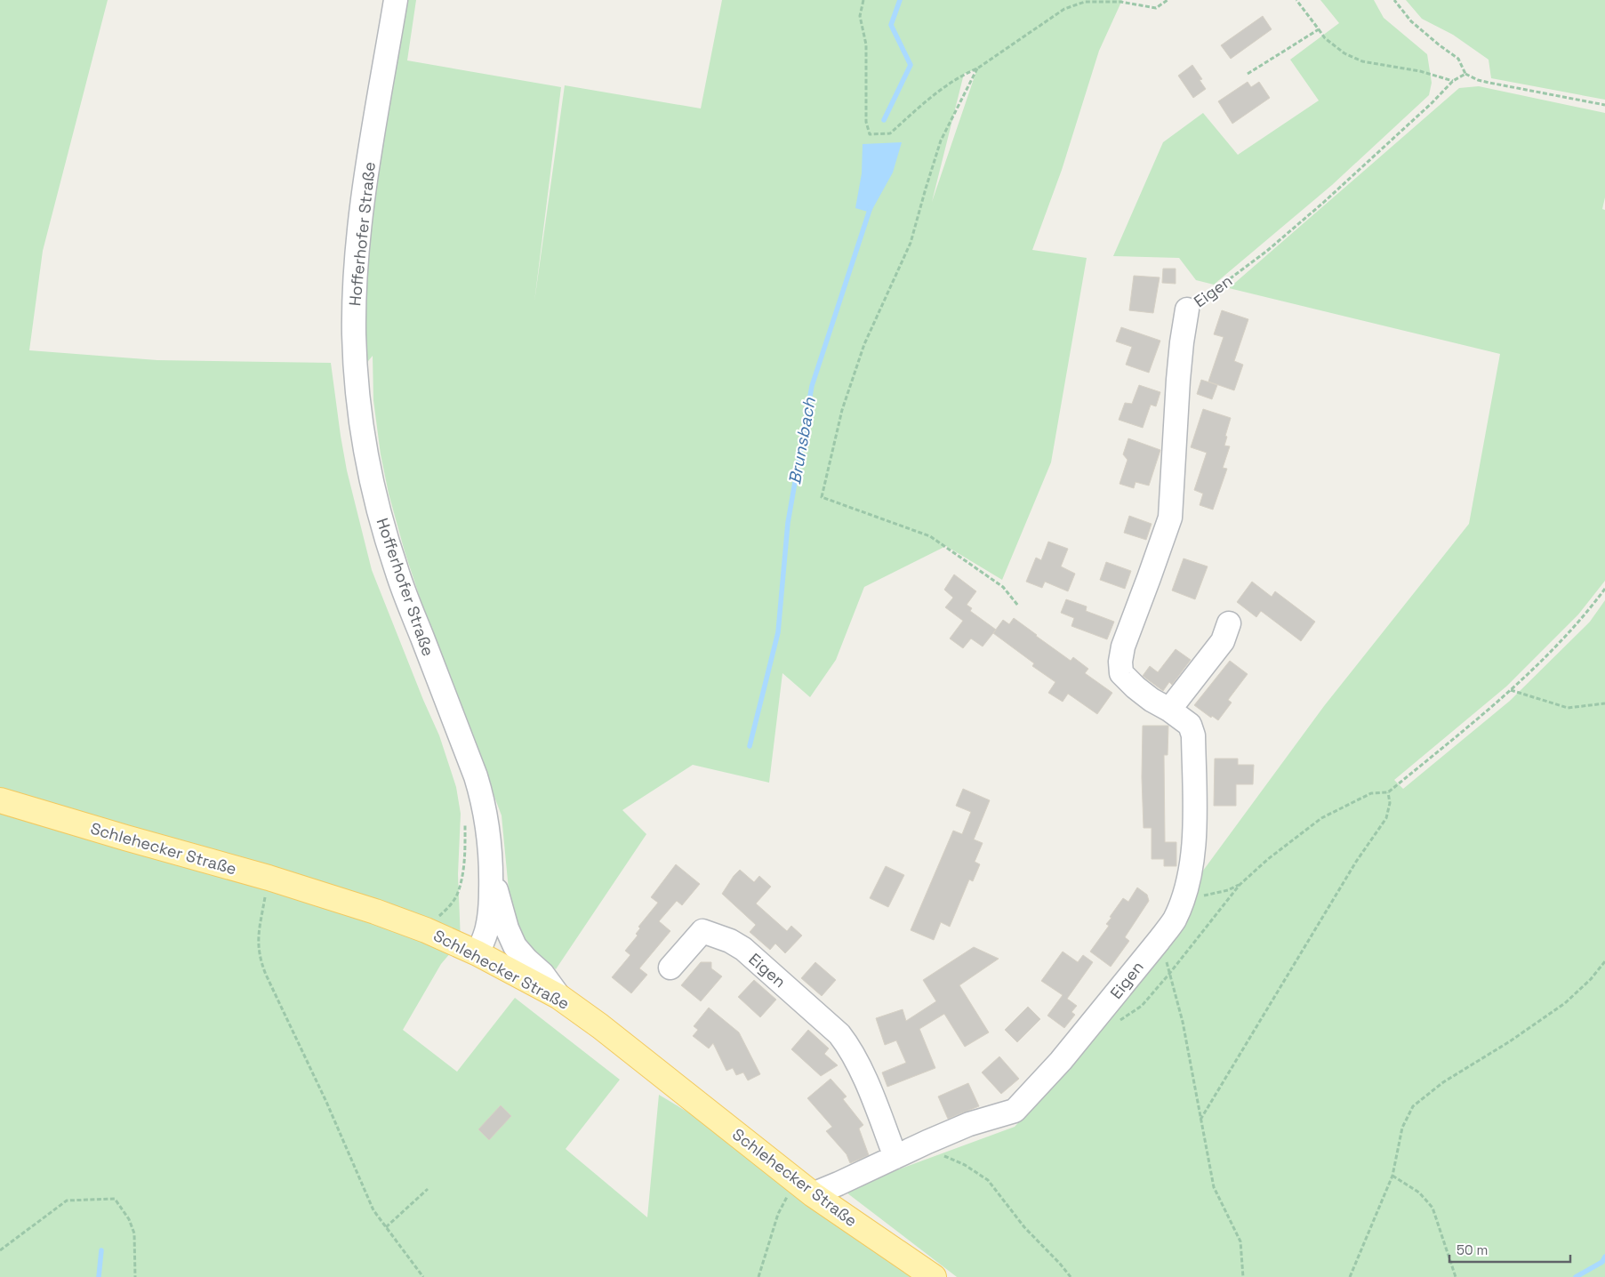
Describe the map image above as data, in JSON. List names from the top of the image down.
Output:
{
  "streets": {
    "main road": ["Schlehecker Straße"],
    "street": ["Hofferhofer Straße", "Eigen"]
  },
  "crossings": [
    ["Hofferhofer Straße", "Schlehecker Straße"],
    ["Eigen", "Schlehecker Straße"]
  ],
  "water": ["Brunsbach"],
  "scale_bar": "50 m"
}
